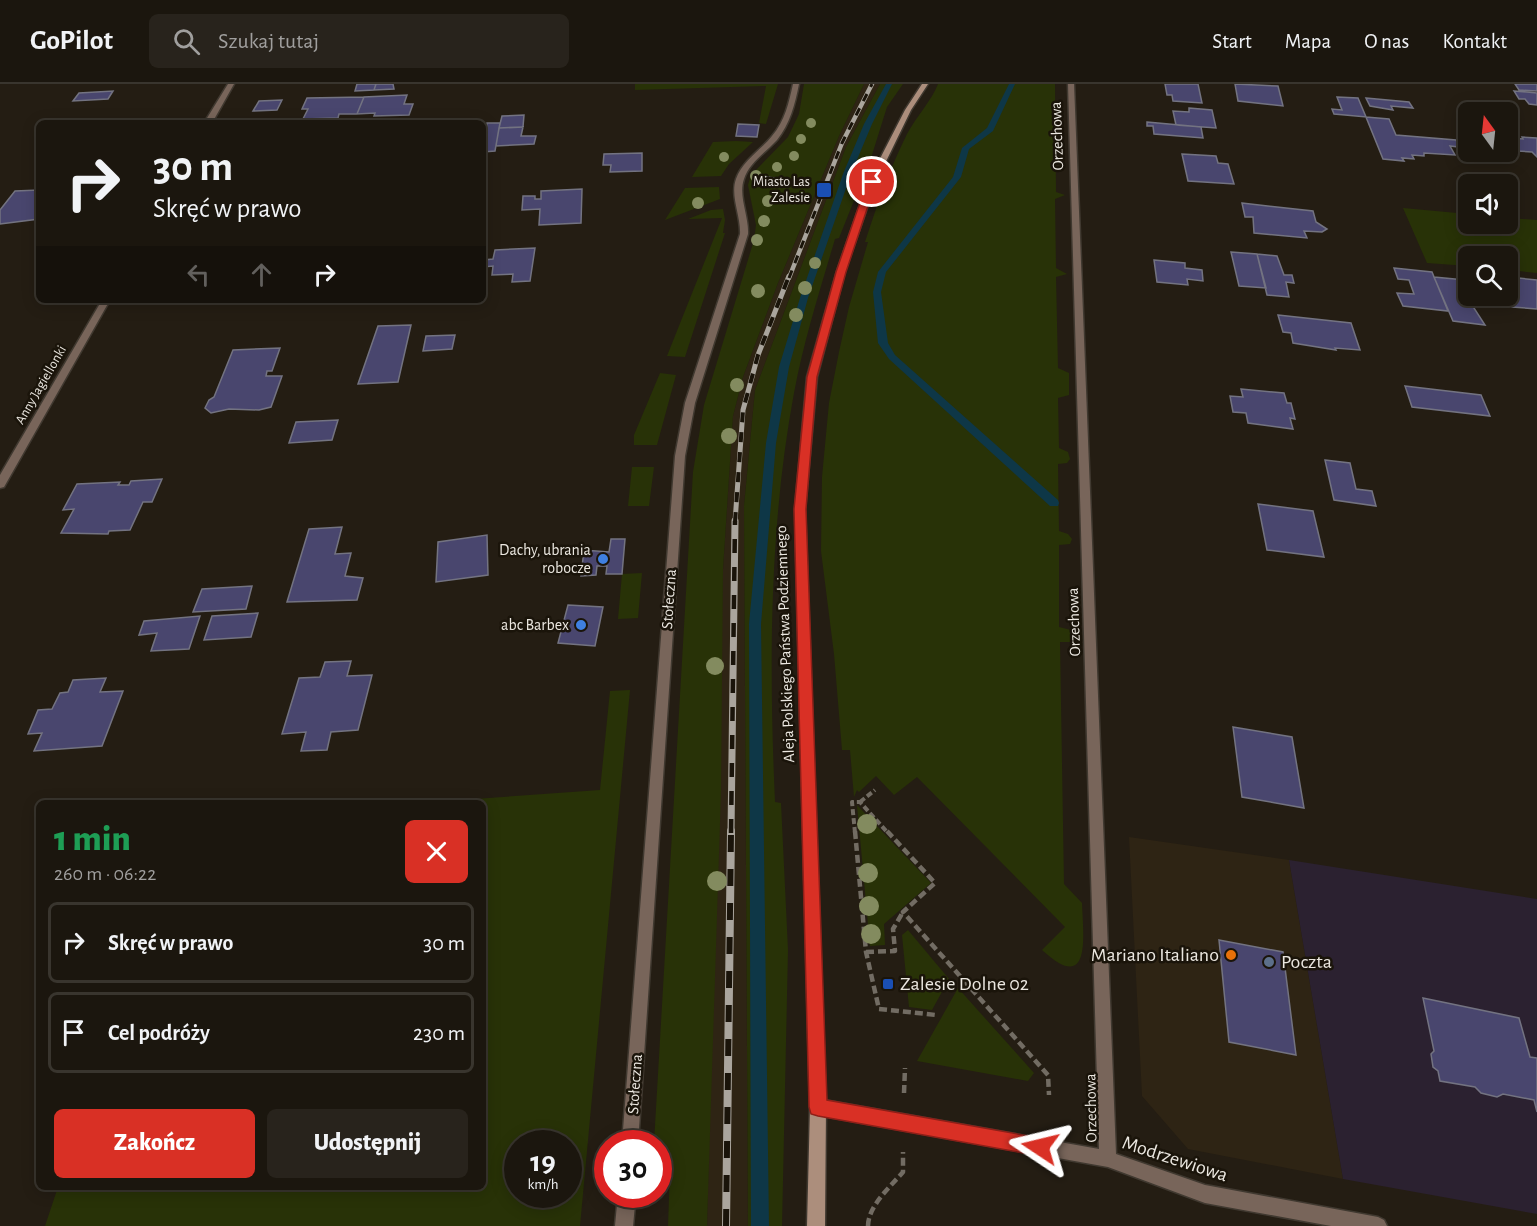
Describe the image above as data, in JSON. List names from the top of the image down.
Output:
{
  "streets": {
    "street": [
      "Orzechowa",
      "Anny Jagiellonki",
      "Stołeczna",
      "Aleja Polskiego Państwa Podziemnego",
      "Modrzewiowa"
    ]
  },
  "crossings": [
    ["Orzechowa", "Modrzewiowa"],
    ["Aleja Polskiego Państwa Podziemnego", "Modrzewiowa"]
  ],
  "places": {
    "transit": ["Miasto Las Zalesie", "Zalesie Dolne 02"],
    "other": [
      "Dachy, ubrania robocze",
      "abc Barbex",
      "Mariano Italiano",
      "Poczta"
    ]
  },
  "north": "top",
  "page": {
    "header": "GoPilot",
    "search": "Szukaj tutaj",
    "nav": [
      "Start",
      "Mapa",
      "O nas",
      "Kontakt"
    ],
    "turn": ["30 m", "Skręć w prawo"],
    "heading": ["1 min", "260 m · 06:22"],
    "list": [
      {
        "name": "Skręć w prawo",
        "value": "30 m"
      },
      {
        "name": "Cel podróży",
        "value": "230 m"
      }
    ],
    "buttons": ["Zakończ", "Udostępnij"],
    "speed": "19 km/h",
    "limit": "30"
  }
}
